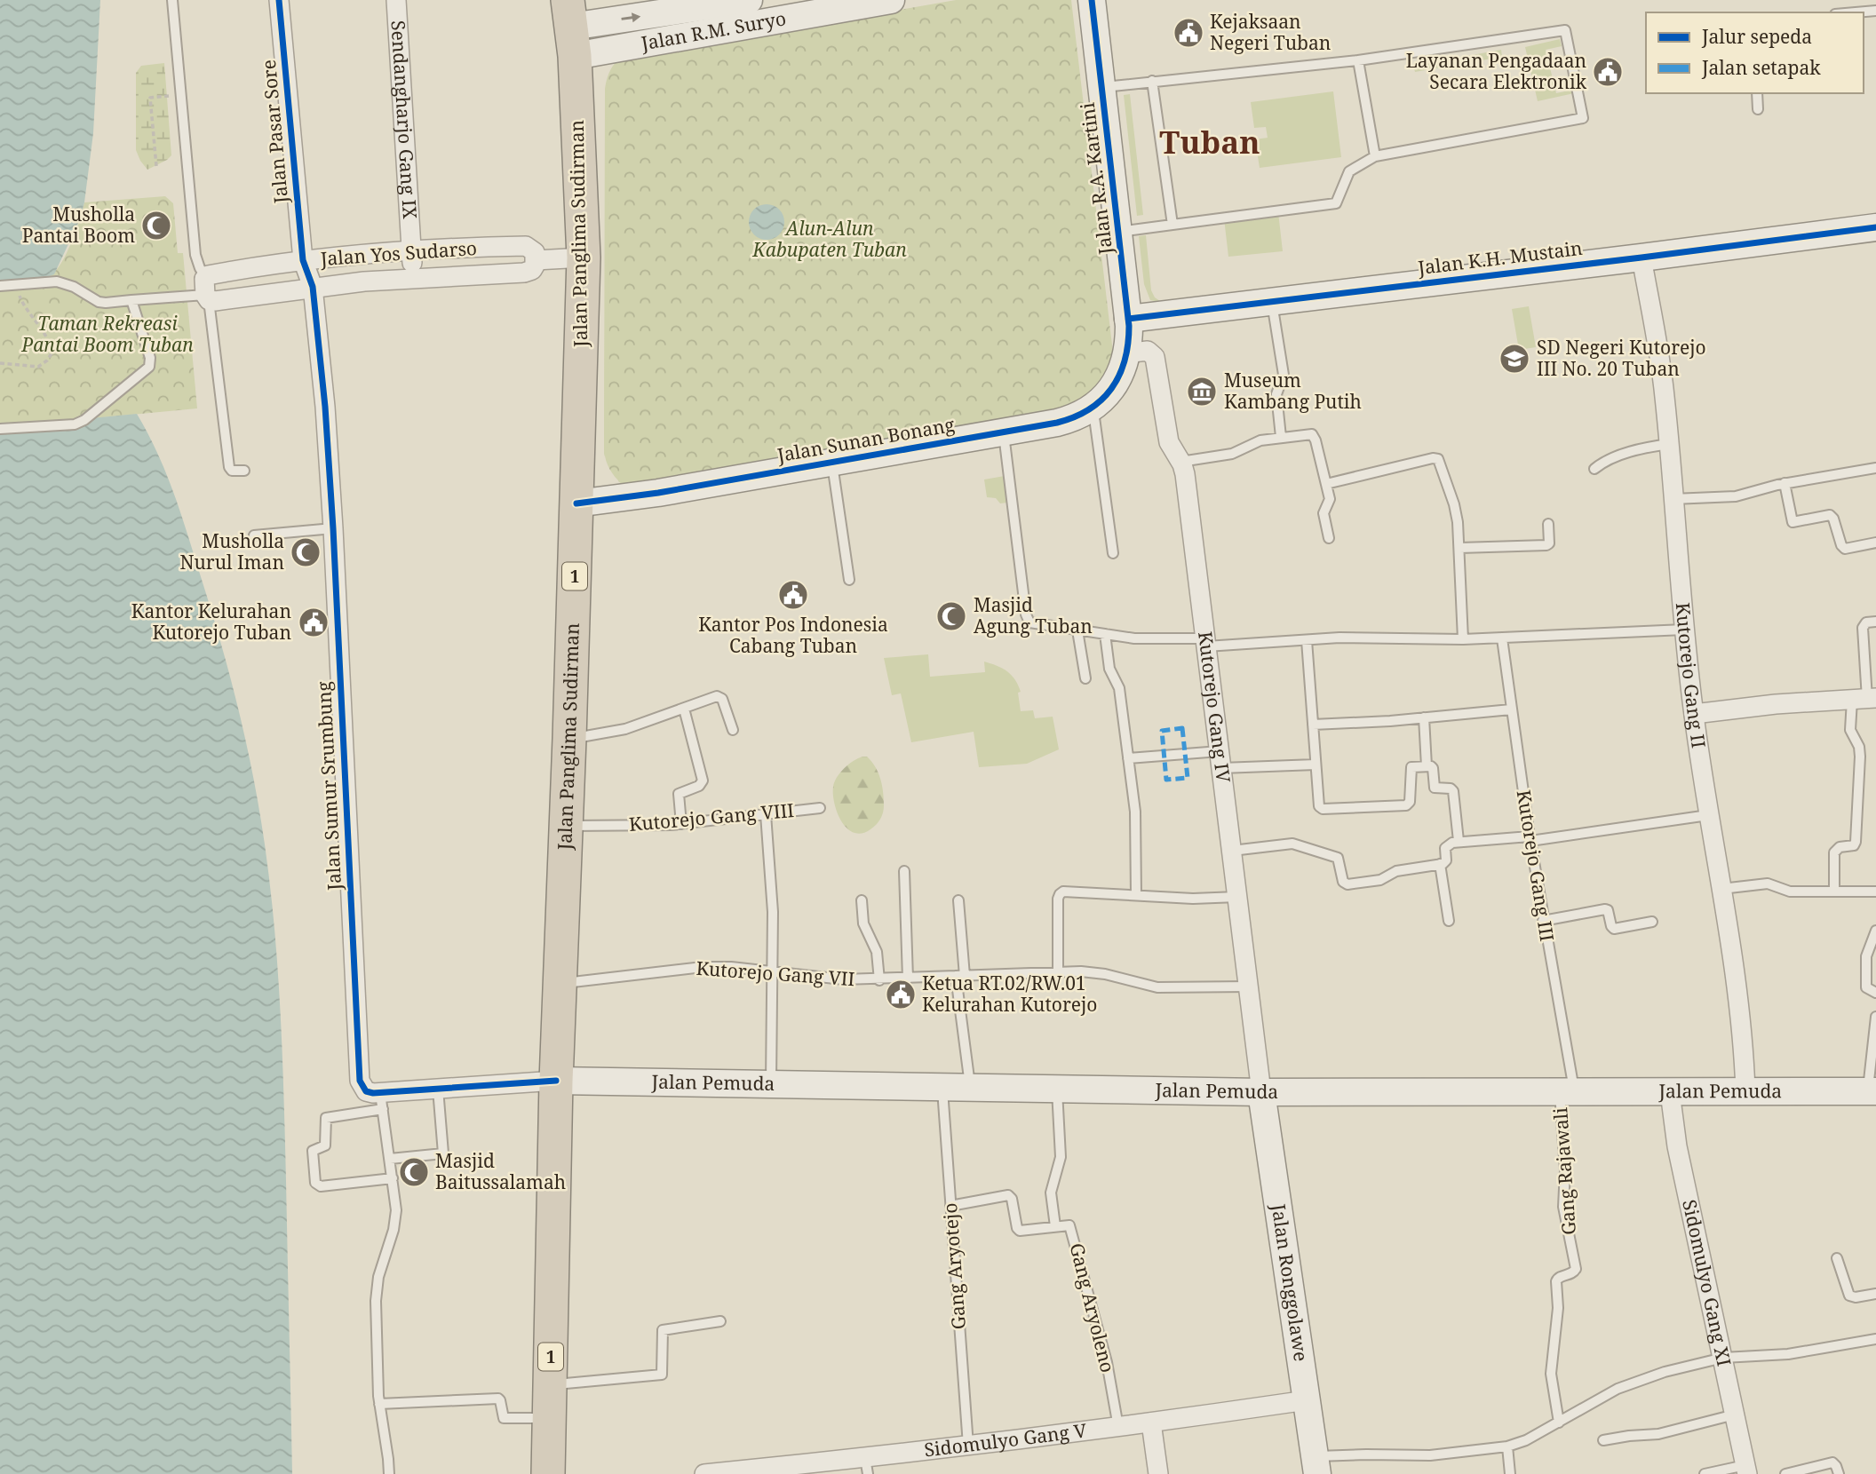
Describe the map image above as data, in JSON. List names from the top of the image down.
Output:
{
  "streets": {
    "highway": ["Jalan Panglima Sudirman", "1"],
    "main road": [
      "Jalan R.M. Suryo",
      "Jalan R.A. Kartini",
      "Jalan K.H. Mustain",
      "Jalan Sunan Bonang",
      "Jalan Pemuda",
      "Jalan Ronggolawe"
    ],
    "street": [
      "Sendangharjo Gang IX",
      "Jalan Pasar Sore",
      "Jalan Yos Sudarso",
      "Kutorejo Gang II",
      "Kutorejo Gang IV",
      "Jalan Sumur Srumbung",
      "Sidomulyo Gang XI",
      "Sidomulyo Gang V"
    ],
    "lane": [
      "Kutorejo Gang VIII",
      "Kutorejo Gang III",
      "Kutorejo Gang VII",
      "Gang Rajawali",
      "Gang Aryotejo",
      "Gang Aryoleno"
    ]
  },
  "crossings": [
    ["Jalan R.M. Suryo", "Jalan Panglima Sudirman"],
    ["Sendangharjo Gang IX", "Jalan Yos Sudarso"],
    ["Jalan Pasar Sore", "Jalan Yos Sudarso"],
    ["Jalan Pasar Sore", "Jalan Sumur Srumbung"],
    ["Jalan R.A. Kartini", "Jalan K.H. Mustain"],
    ["Jalan R.A. Kartini", "Jalan Sunan Bonang"],
    ["Jalan R.A. Kartini", "Kutorejo Gang IV"],
    ["Jalan Panglima Sudirman", "Jalan Yos Sudarso"],
    ["Jalan Panglima Sudirman", "Jalan Sunan Bonang"],
    ["Jalan Panglima Sudirman", "Kutorejo Gang VIII"],
    ["Jalan Panglima Sudirman", "Kutorejo Gang VII"],
    ["Jalan Panglima Sudirman", "Jalan Pemuda"],
    ["Jalan Yos Sudarso", "Jalan Sumur Srumbung"],
    ["Jalan K.H. Mustain", "Kutorejo Gang II"],
    ["Jalan Sunan Bonang", "Kutorejo Gang IV"],
    ["Kutorejo Gang II", "Jalan Pemuda"],
    ["Kutorejo Gang IV", "Kutorejo Gang VII"],
    ["Kutorejo Gang IV", "Jalan Pemuda"],
    ["Kutorejo Gang IV", "Jalan Ronggolawe"],
    ["Kutorejo Gang III", "Jalan Pemuda"],
    ["Kutorejo Gang III", "Gang Rajawali"],
    ["Jalan Pemuda", "Gang Rajawali"],
    ["Jalan Pemuda", "Gang Aryotejo"],
    ["Jalan Pemuda", "Jalan Ronggolawe"],
    ["Jalan Pemuda", "Sidomulyo Gang XI"],
    ["Gang Aryotejo", "Gang Aryoleno"],
    ["Gang Aryotejo", "Sidomulyo Gang V"],
    ["Jalan Ronggolawe", "Sidomulyo Gang V"],
    ["Gang Aryoleno", "Sidomulyo Gang V"]
  ],
  "districts": ["Tuban"],
  "parks": ["Alun-Alun Kabupaten Tuban", "Taman Rekreasi Pantai Boom Tuban"],
  "places": {
    "public building": [
      "Kejaksaan Negeri Tuban",
      "Layanan Pengadaan Secara Elektronik",
      "Kantor Pos Indonesia Cabang Tuban",
      "Kantor Kelurahan Kutorejo Tuban",
      "Ketua RT.02/RW.01 Kelurahan Kutorejo"
    ],
    "mosque": [
      "Musholla Pantai Boom",
      "Musholla Nurul Iman",
      "Masjid Agung Tuban",
      "Masjid Baitussalamah"
    ],
    "school or university": ["SD Negeri Kutorejo III No. 20 Tuban"],
    "museum": ["Museum Kambang Putih"]
  },
  "legend": ["Jalur sepeda", "Jalan setapak"]
}
